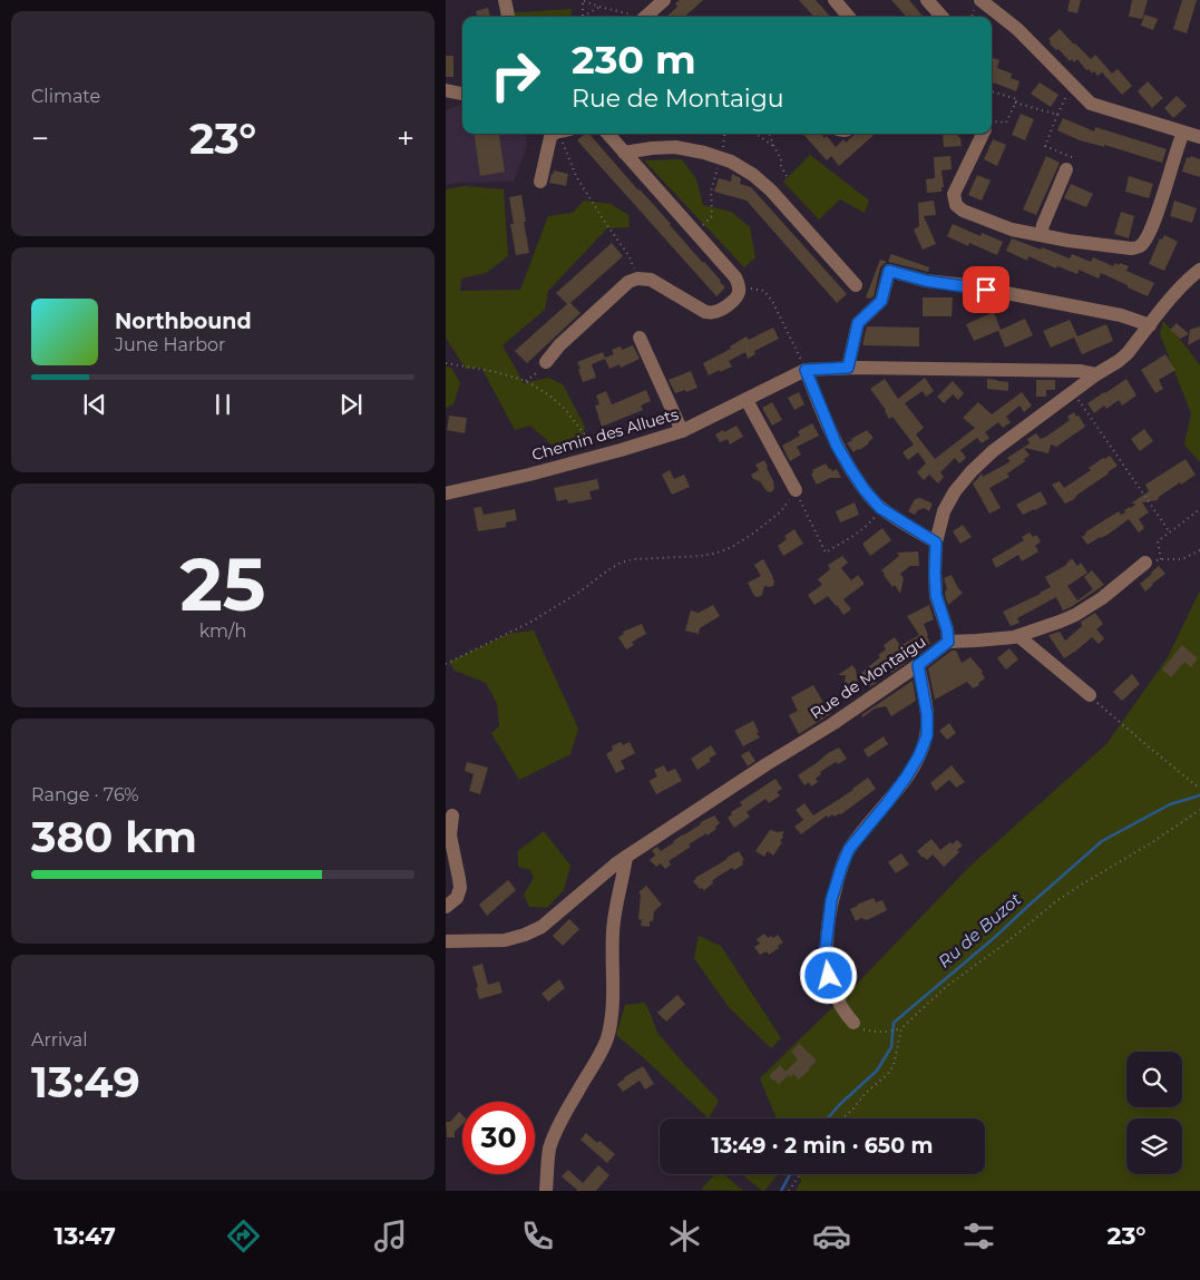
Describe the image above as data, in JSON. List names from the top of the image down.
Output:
{
  "streets": {
    "street": ["Chemin des Alluets", "Rue de Montaigu"]
  },
  "crossings": [
    ["Chemin des Alluets", "Rue de Montaigu"]
  ],
  "water": ["Ru de Buzot"],
  "page": {
    "tile": [
      "Climate",
      ["25", "km/h"],
      ["Range · 76%", "380 km"],
      ["Arrival", "13:49"]
    ],
    "turn": ["230 m", "Rue de Montaigu"],
    "heat": ["−", "23°", "+"],
    "song": ["Northbound", "June Harbor"],
    "limit": "30",
    "trip": "13:49 · 2 min · 650 m",
    "tabs": ["13:47", "23°"]
  }
}
